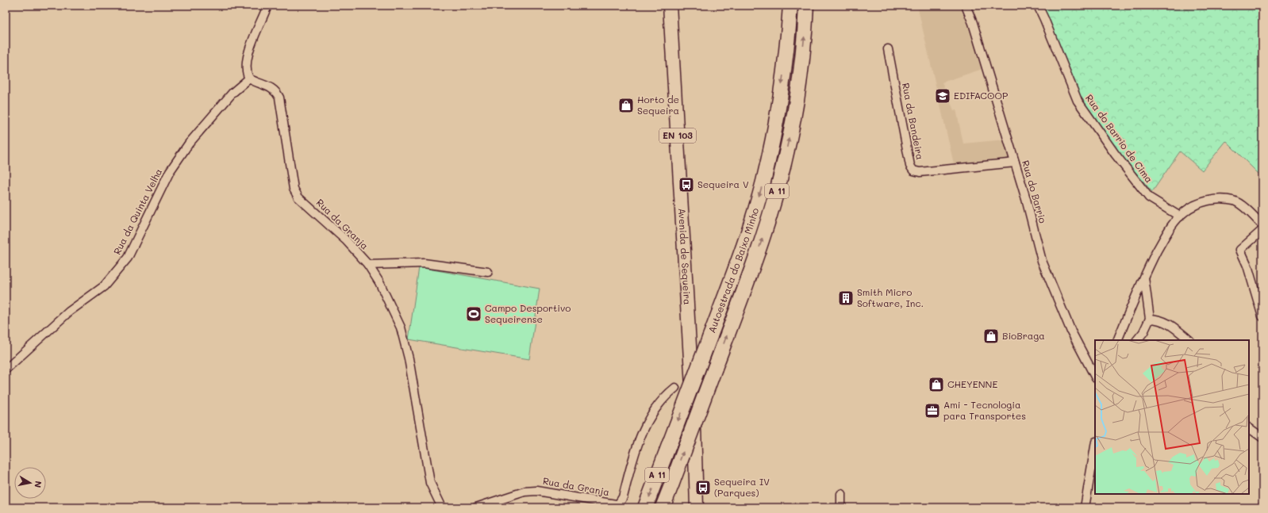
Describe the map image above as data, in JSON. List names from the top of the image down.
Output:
{
  "streets": {
    "highway": ["A 11", "Autoestrada do Baixo Minho"],
    "main road": ["EN 103", "Avenida de Sequeira"],
    "street": [
      "Rua da Bandeira",
      "Rua do Barrio de Cima",
      "Rua do Barrio",
      "Rua da Quinta Velha",
      "Rua da Granja"
    ]
  },
  "crossings": [
    ["Rua da Bandeira", "Rua do Barrio"],
    ["Rua da Quinta Velha", "Rua da Granja"]
  ],
  "places": {
    "school or university": ["EDIFACOOP"],
    "shop": ["Horto de Sequeira", "BioBraga", "CHEYENNE"],
    "bus stop": ["Sequeira V", "Sequeira IV (Parques)"],
    "building": ["Smith Micro Software, Inc."],
    "sports": ["Campo Desportivo Sequeirense"],
    "office": ["Ami - Tecnologia para Transportes"]
  },
  "north": "right"
}
